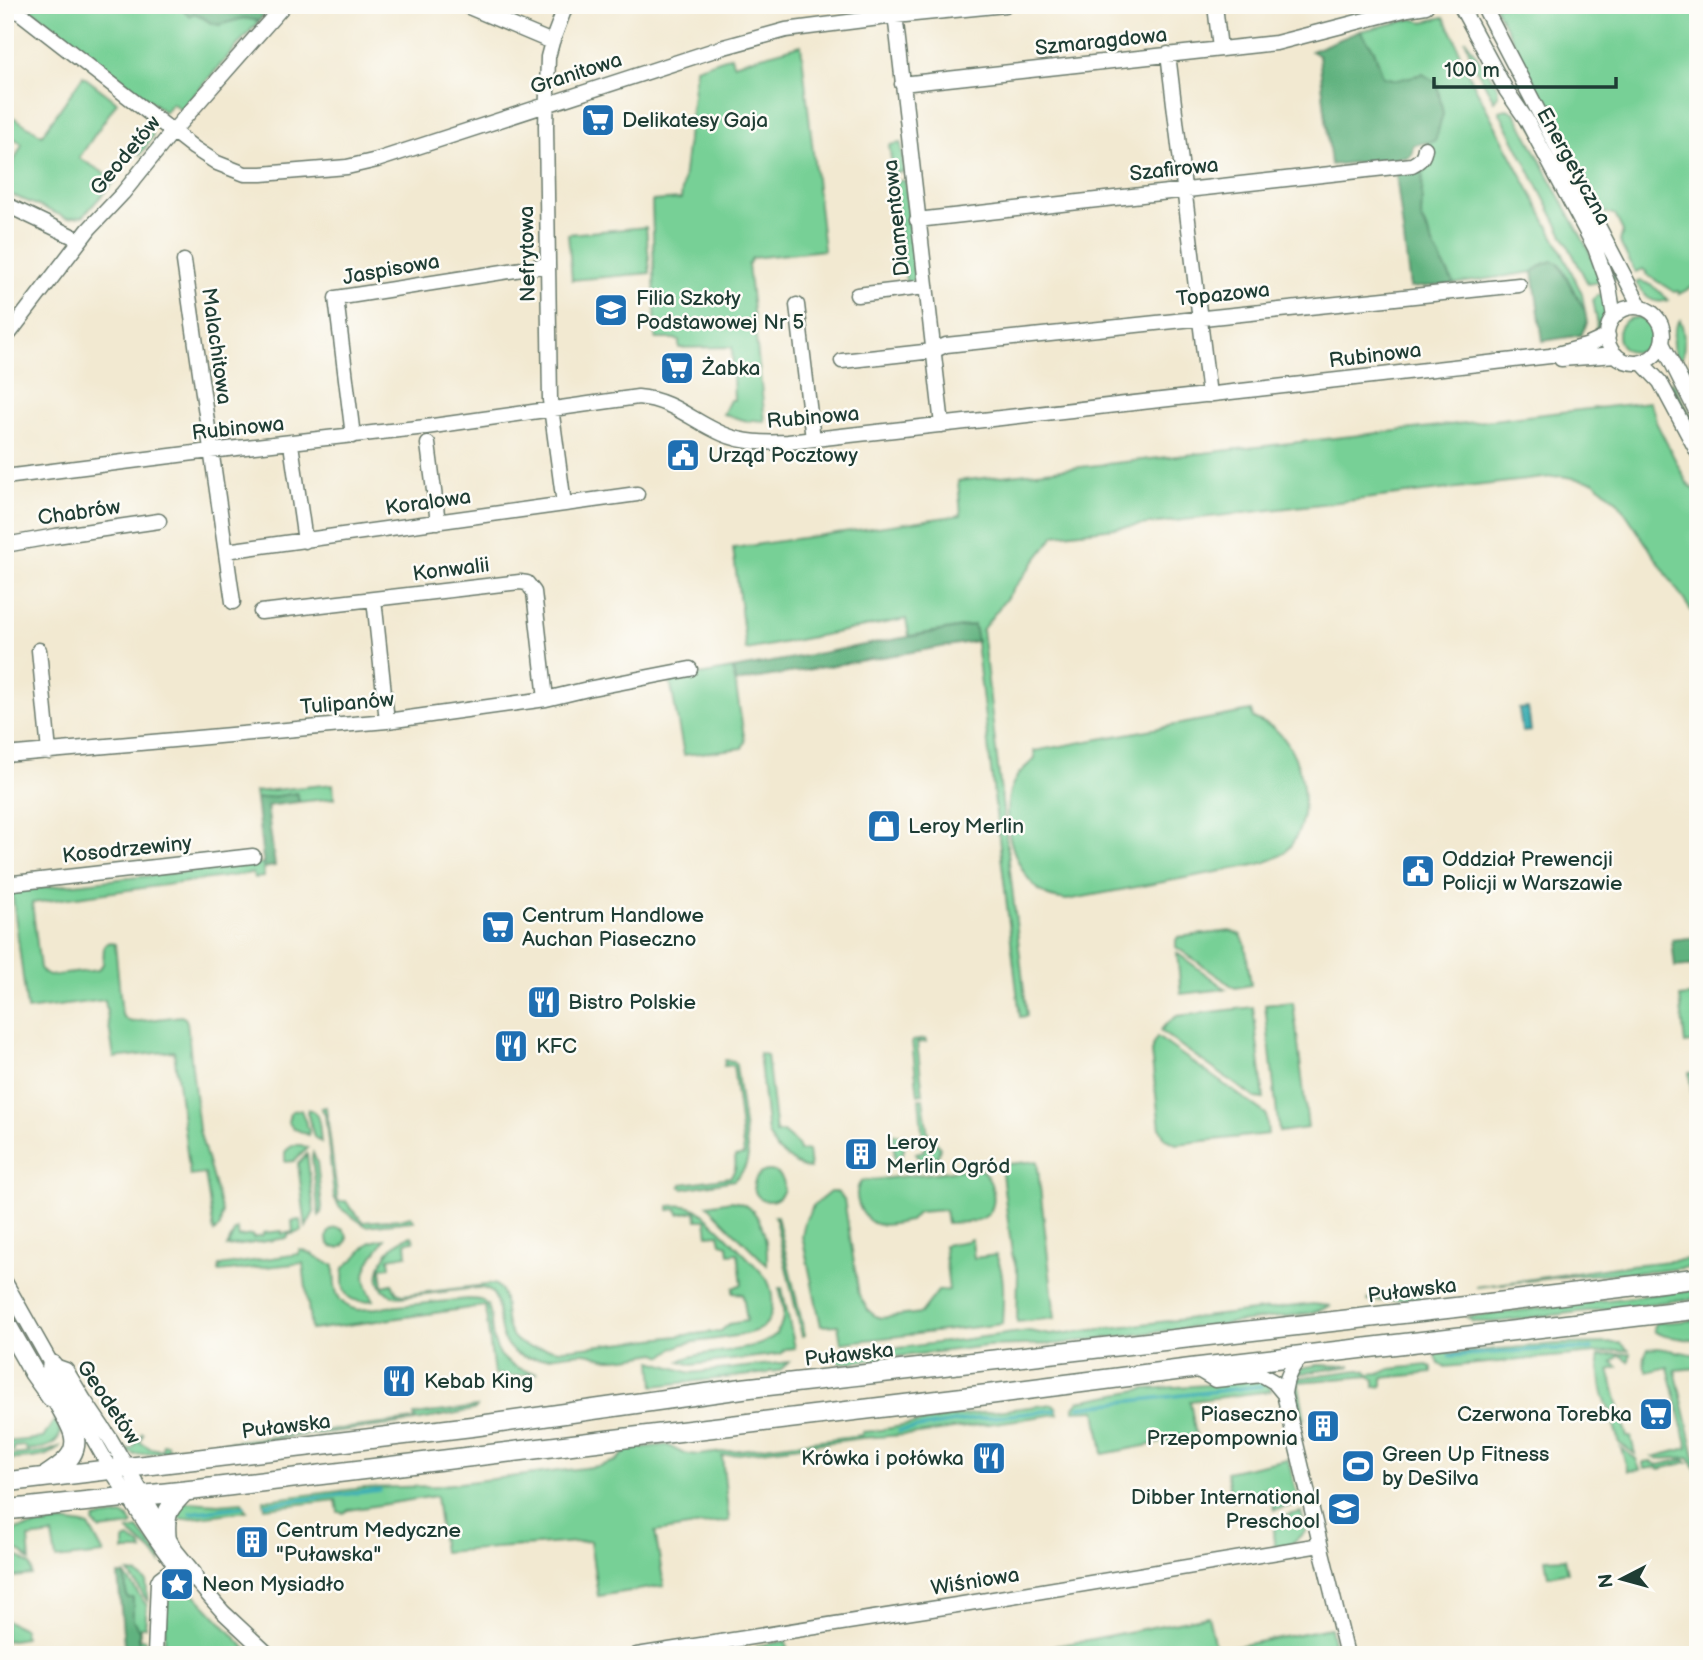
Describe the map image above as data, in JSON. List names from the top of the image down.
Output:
{
  "streets": {
    "main road": ["Puławska"],
    "street": [
      "Szmaragdowa",
      "Granitowa",
      "Geodetów",
      "Energetyczna",
      "Szafirowa",
      "Diamentowa",
      "Nefrytowa",
      "Jaspisowa",
      "Topazowa",
      "Malachitowa",
      "Rubinowa",
      "Koralowa",
      "Chabrów",
      "Konwalii",
      "Tulipanów",
      "Kosodrzewiny",
      "Wiśniowa"
    ]
  },
  "crossings": [
    ["Szmaragdowa", "Diamentowa"],
    ["Granitowa", "Geodetów"],
    ["Granitowa", "Diamentowa"],
    ["Granitowa", "Nefrytowa"],
    ["Geodetów", "Puławska"],
    ["Energetyczna", "Rubinowa"],
    ["Szafirowa", "Diamentowa"],
    ["Diamentowa", "Topazowa"],
    ["Diamentowa", "Rubinowa"],
    ["Nefrytowa", "Jaspisowa"],
    ["Nefrytowa", "Rubinowa"],
    ["Nefrytowa", "Koralowa"],
    ["Jaspisowa", "Rubinowa"],
    ["Malachitowa", "Rubinowa"],
    ["Malachitowa", "Koralowa"],
    ["Konwalii", "Tulipanów"]
  ],
  "places": {
    "supermarket": [
      "Delikatesy Gaja",
      "Żabka",
      "Centrum Handlowe Auchan Piaseczno",
      "Czerwona Torebka"
    ],
    "school or university": ["Filia Szkoły Podstawowej Nr 5", "Dibber International Preschool"],
    "public building": ["Urząd Pocztowy", "Oddział Prewencji Policji w Warszawie"],
    "shop": ["Leroy Merlin"],
    "restaurant": [
      "Bistro Polskie",
      "KFC",
      "Kebab King",
      "Krówka i połówka"
    ],
    "building": ["Leroy Merlin Ogród", "Piaseczno Przepompownia", "Centrum Medyczne \"Puławska\""],
    "sports": ["Green Up Fitness by DeSilva"],
    "place": ["Neon Mysiadło"]
  },
  "scale_bar": "100 m",
  "north": "left"
}
